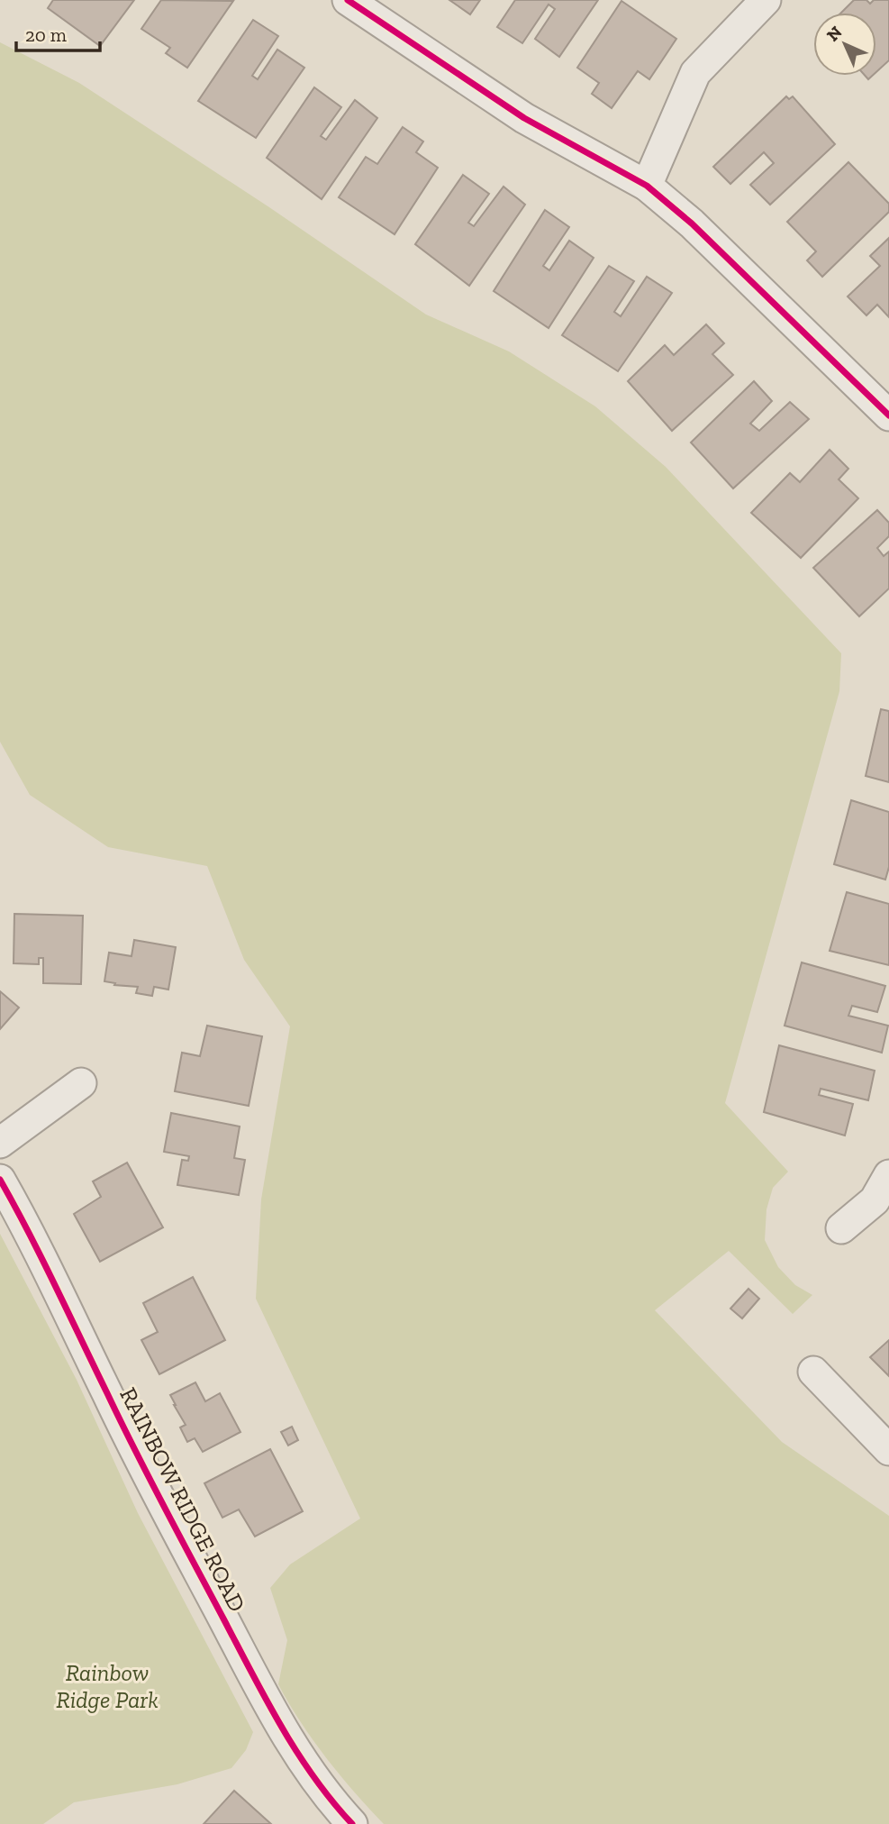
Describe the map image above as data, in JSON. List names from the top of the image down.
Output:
{
  "streets": {
    "street": ["RAINBOW RIDGE ROAD"]
  },
  "parks": ["Rainbow Ridge Park"],
  "scale_bar": "20 m",
  "north": "top left"
}
